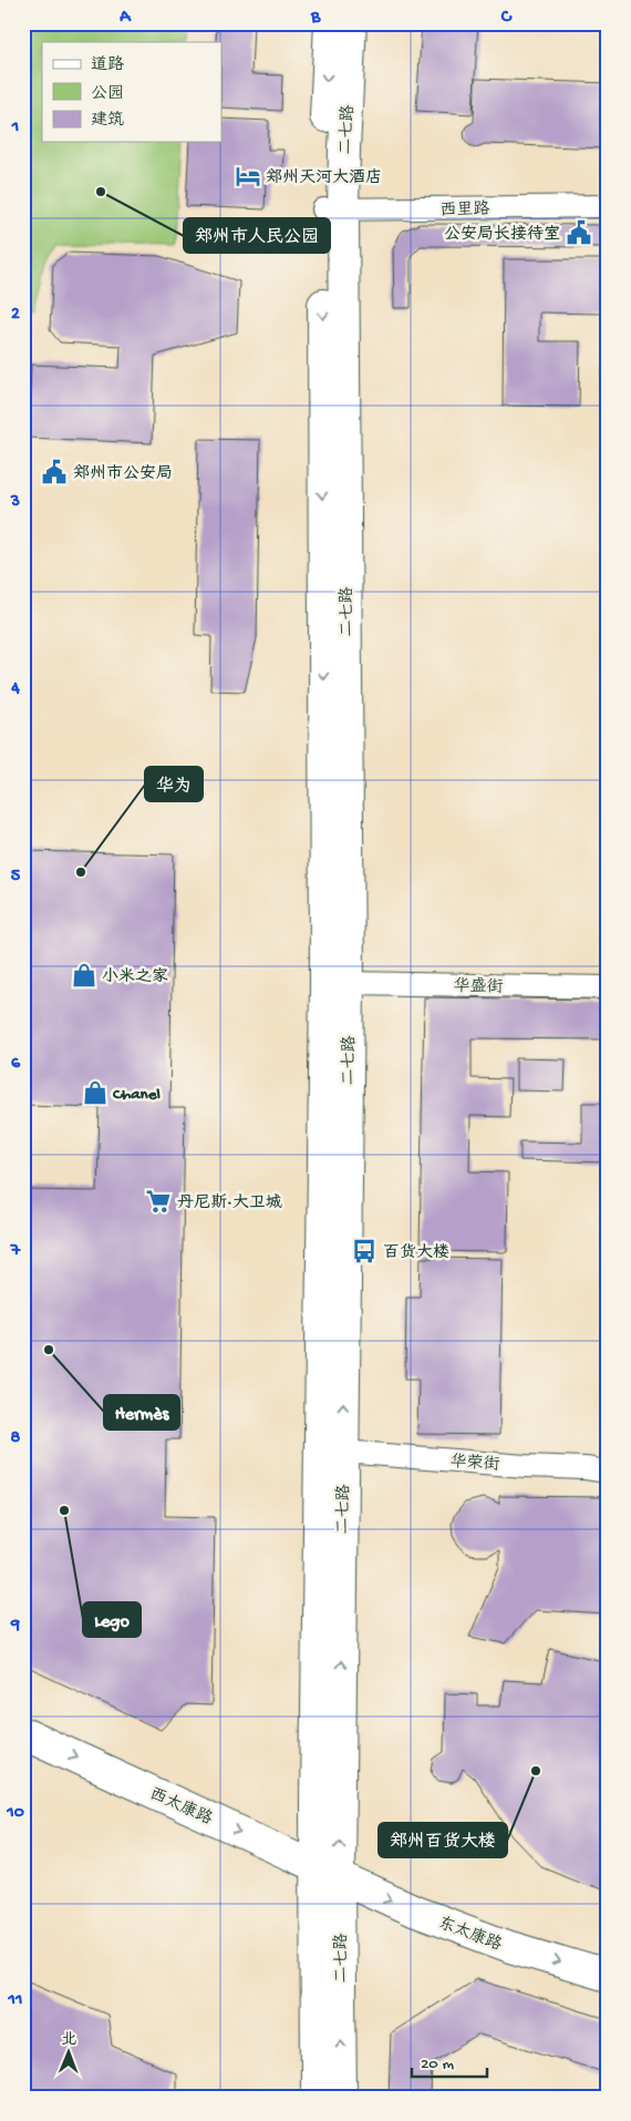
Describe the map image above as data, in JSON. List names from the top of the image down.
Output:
{
  "streets": {
    "main road": ["二七路", "西太康路", "东太康路"],
    "street": ["西里路", "华盛街", "华荣街"]
  },
  "crossings": [
    ["二七路", "西里路"],
    ["二七路", "华盛街"],
    ["二七路", "华荣街"],
    ["二七路", "西太康路"],
    ["二七路", "东太康路"],
    ["西太康路", "东太康路"]
  ],
  "one_way": ["西太康路", "东太康路"],
  "places": {
    "hotel": ["郑州天河大酒店"],
    "other": [
      "郑州市人民公园",
      "华为",
      "Hermès",
      "Lego",
      "郑州百货大楼"
    ],
    "public building": ["公安局长接待室", "郑州市公安局"],
    "shop": ["小米之家", "Chanel"],
    "supermarket": ["丹尼斯·大卫城"],
    "bus stop": ["百货大楼"]
  },
  "legend": ["道路", "公园", "建筑"],
  "scale_bar": "20 m",
  "north": "top",
  "grid": {
    "columns": ["A", "B", "C"],
    "rows": [
      "1",
      "2",
      "3",
      "4",
      "5",
      "6",
      "7",
      "8",
      "9",
      "10",
      "11"
    ]
  }
}
